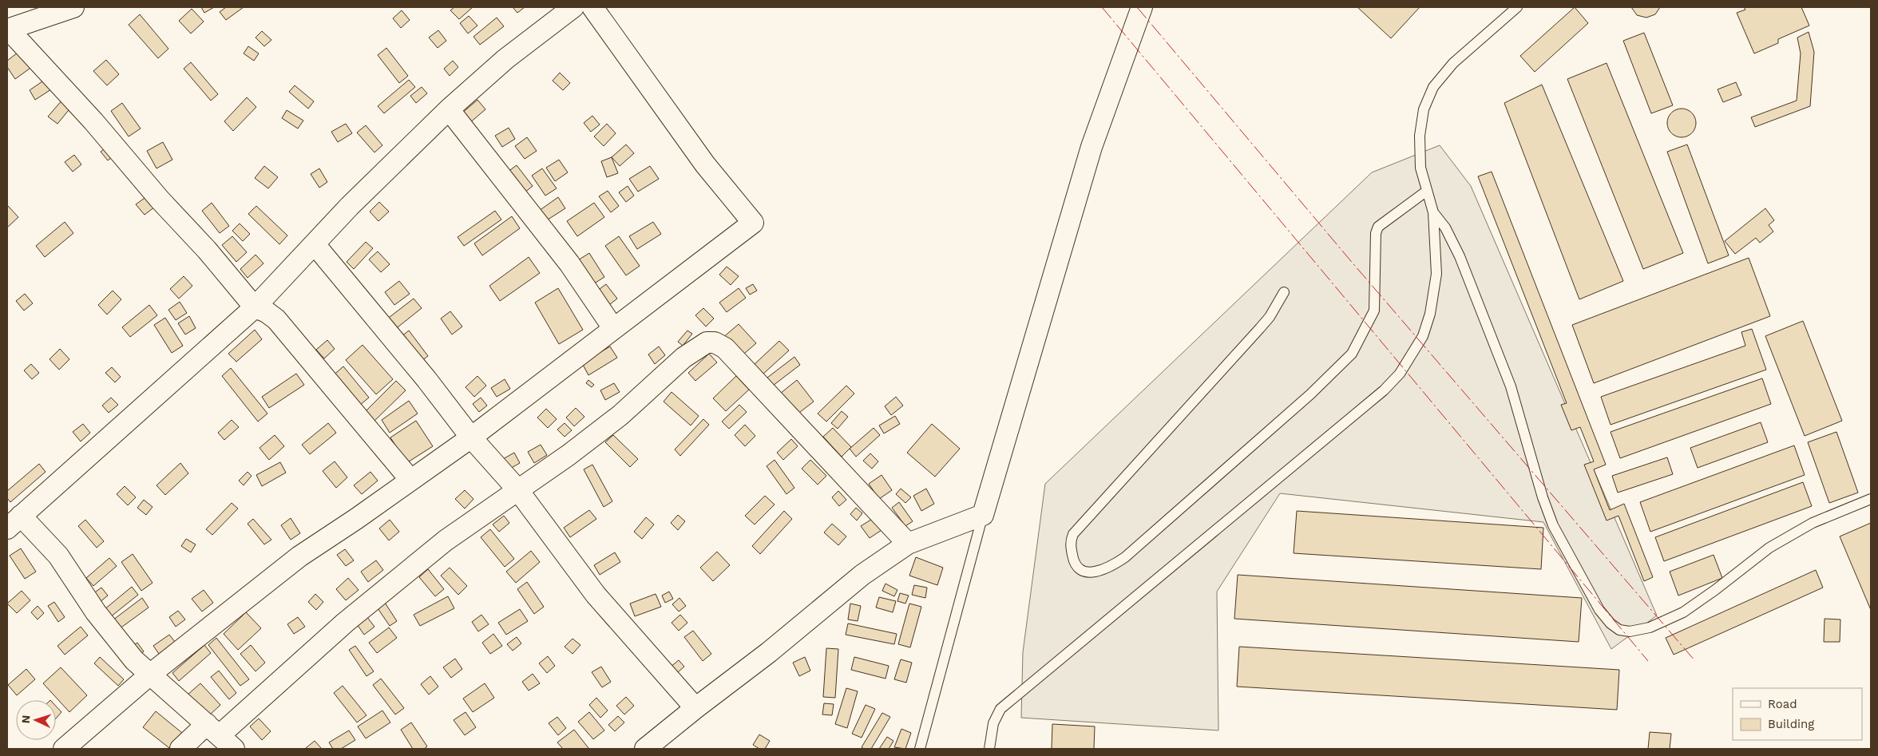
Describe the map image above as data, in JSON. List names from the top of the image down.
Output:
{
  "legend": ["Road", "Building"],
  "north": "left"
}
